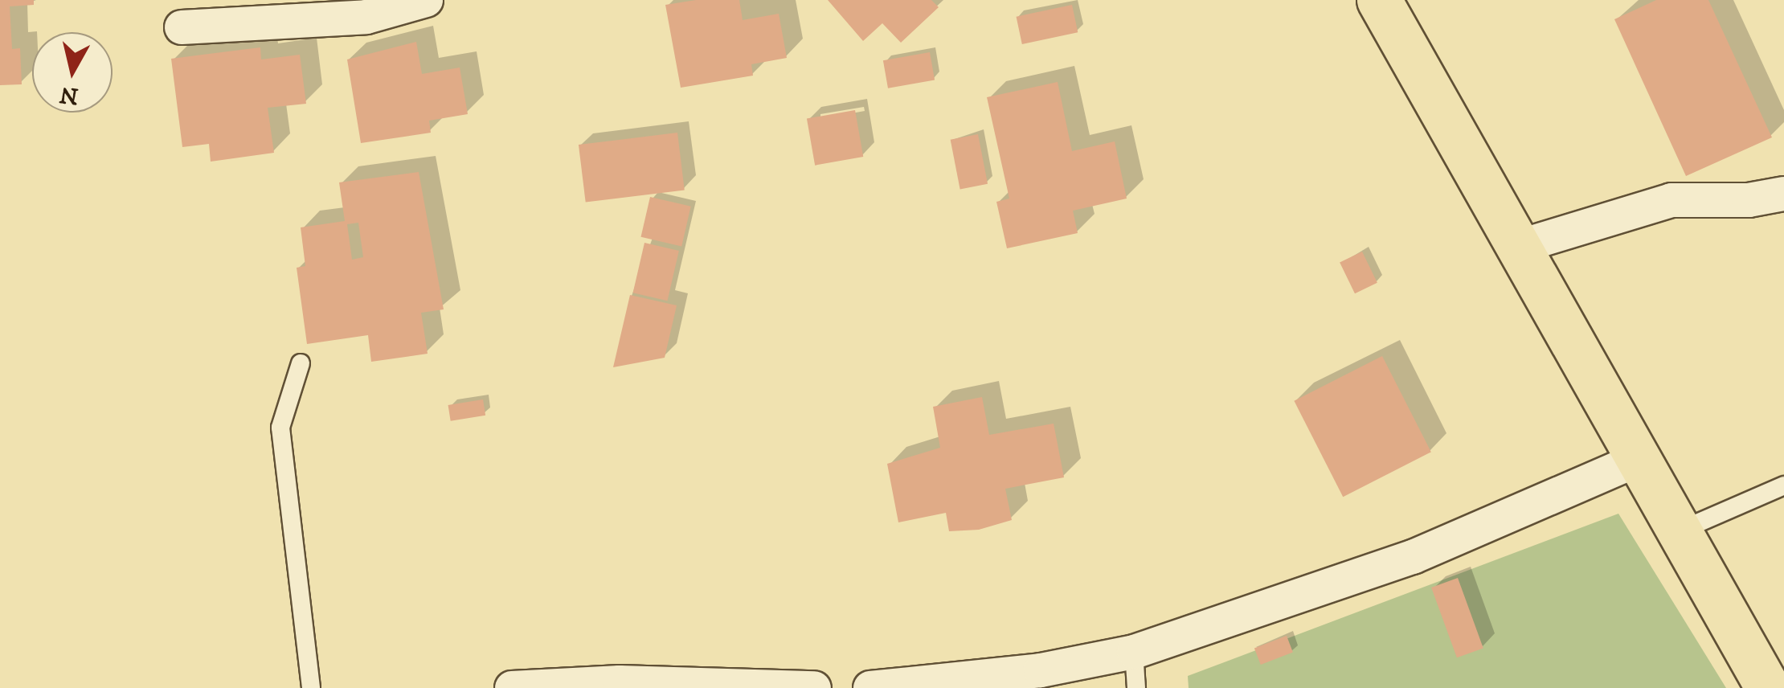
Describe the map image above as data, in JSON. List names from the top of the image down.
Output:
{
  "north": "bottom"
}
